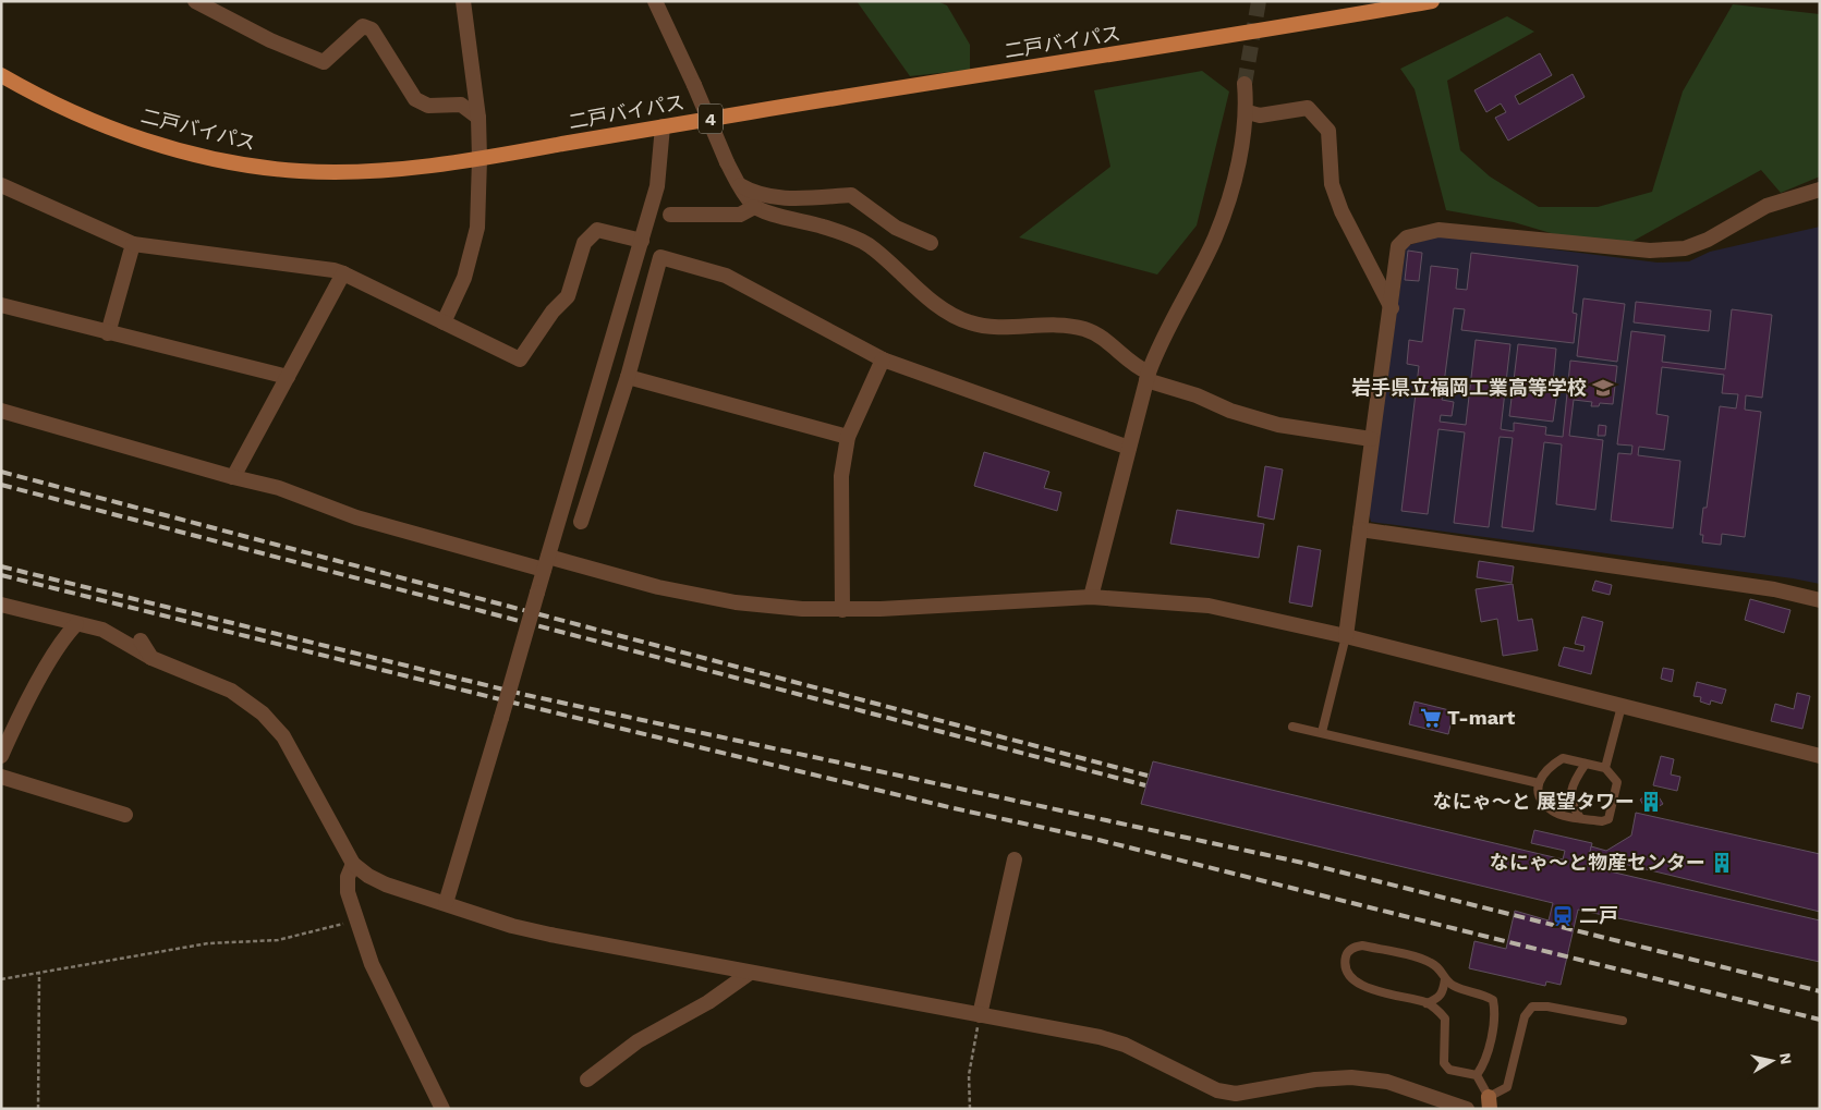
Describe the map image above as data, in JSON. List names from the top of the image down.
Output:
{
  "streets": {
    "highway": ["二戸バイパス", "4"]
  },
  "places": {
    "school or university": ["岩手県立福岡工業高等学校"],
    "supermarket": ["T-mart"],
    "building": ["なにゃ～と 展望タワー", "なにゃ～と物産センター"],
    "station": ["二戸"]
  },
  "north": "right"
}
